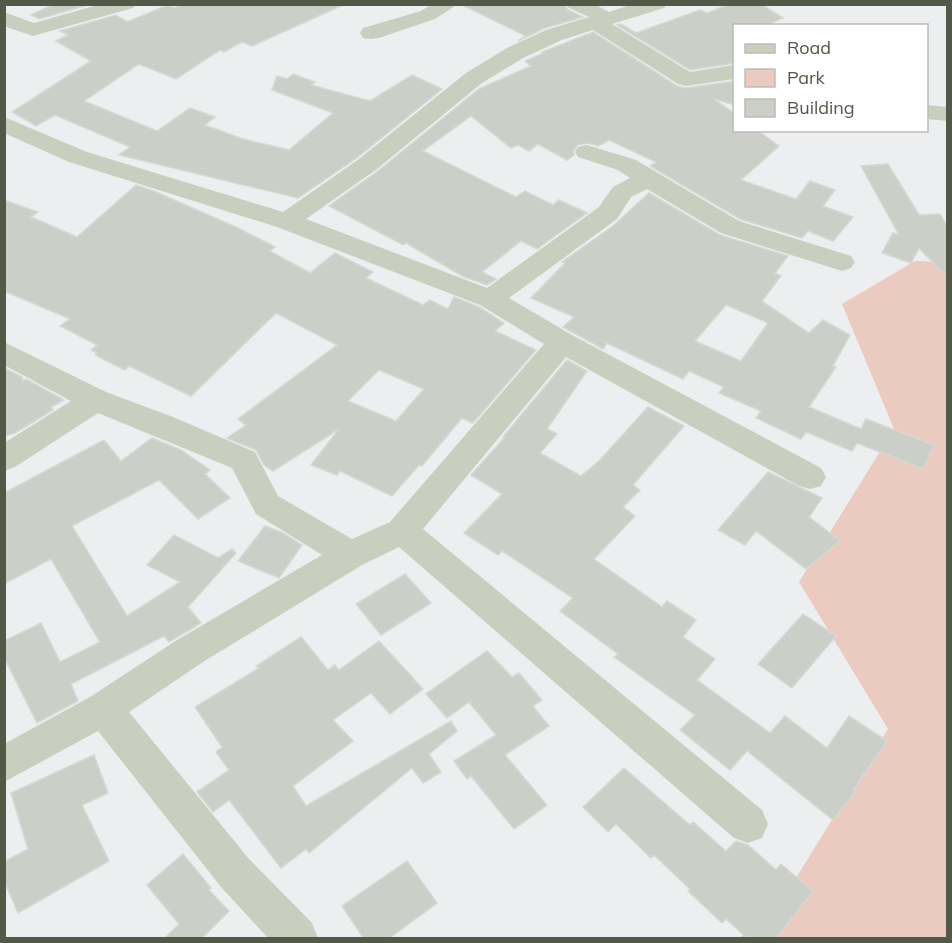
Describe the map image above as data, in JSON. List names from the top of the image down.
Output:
{
  "legend": ["Road", "Park", "Building"]
}
